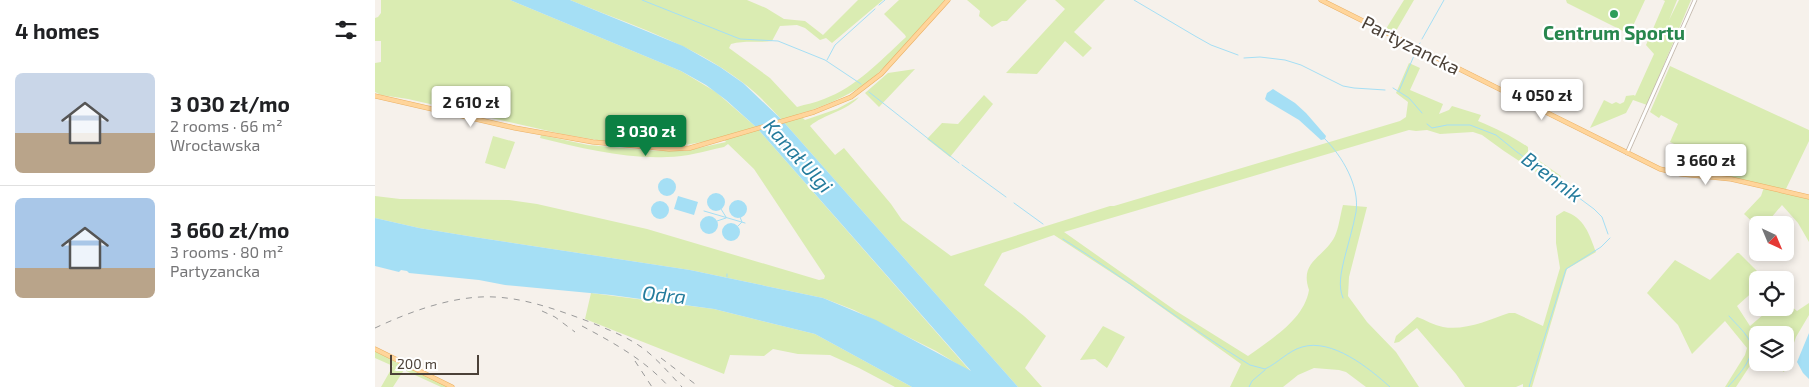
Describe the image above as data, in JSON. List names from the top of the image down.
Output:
{
  "streets": {
    "main road": ["Partyzancka"]
  },
  "water": ["Kanał Ulgi", "Brennik", "Odra"],
  "places": ["Centrum Sportu"],
  "scale_bar": "200 m",
  "north": "bottom right",
  "page": {
    "heading": "4 homes",
    "list": [
      {
        "name": "3 030 zł/mo",
        "note": "2 rooms · 66 m² · Wrocławska"
      },
      {
        "name": "3 660 zł/mo",
        "note": "3 rooms · 80 m² · Partyzancka"
      }
    ],
    "price": [
      "4 050 zł",
      "2 610 zł",
      "3 030 zł",
      "3 660 zł"
    ],
    "scale": "200 m"
  }
}
